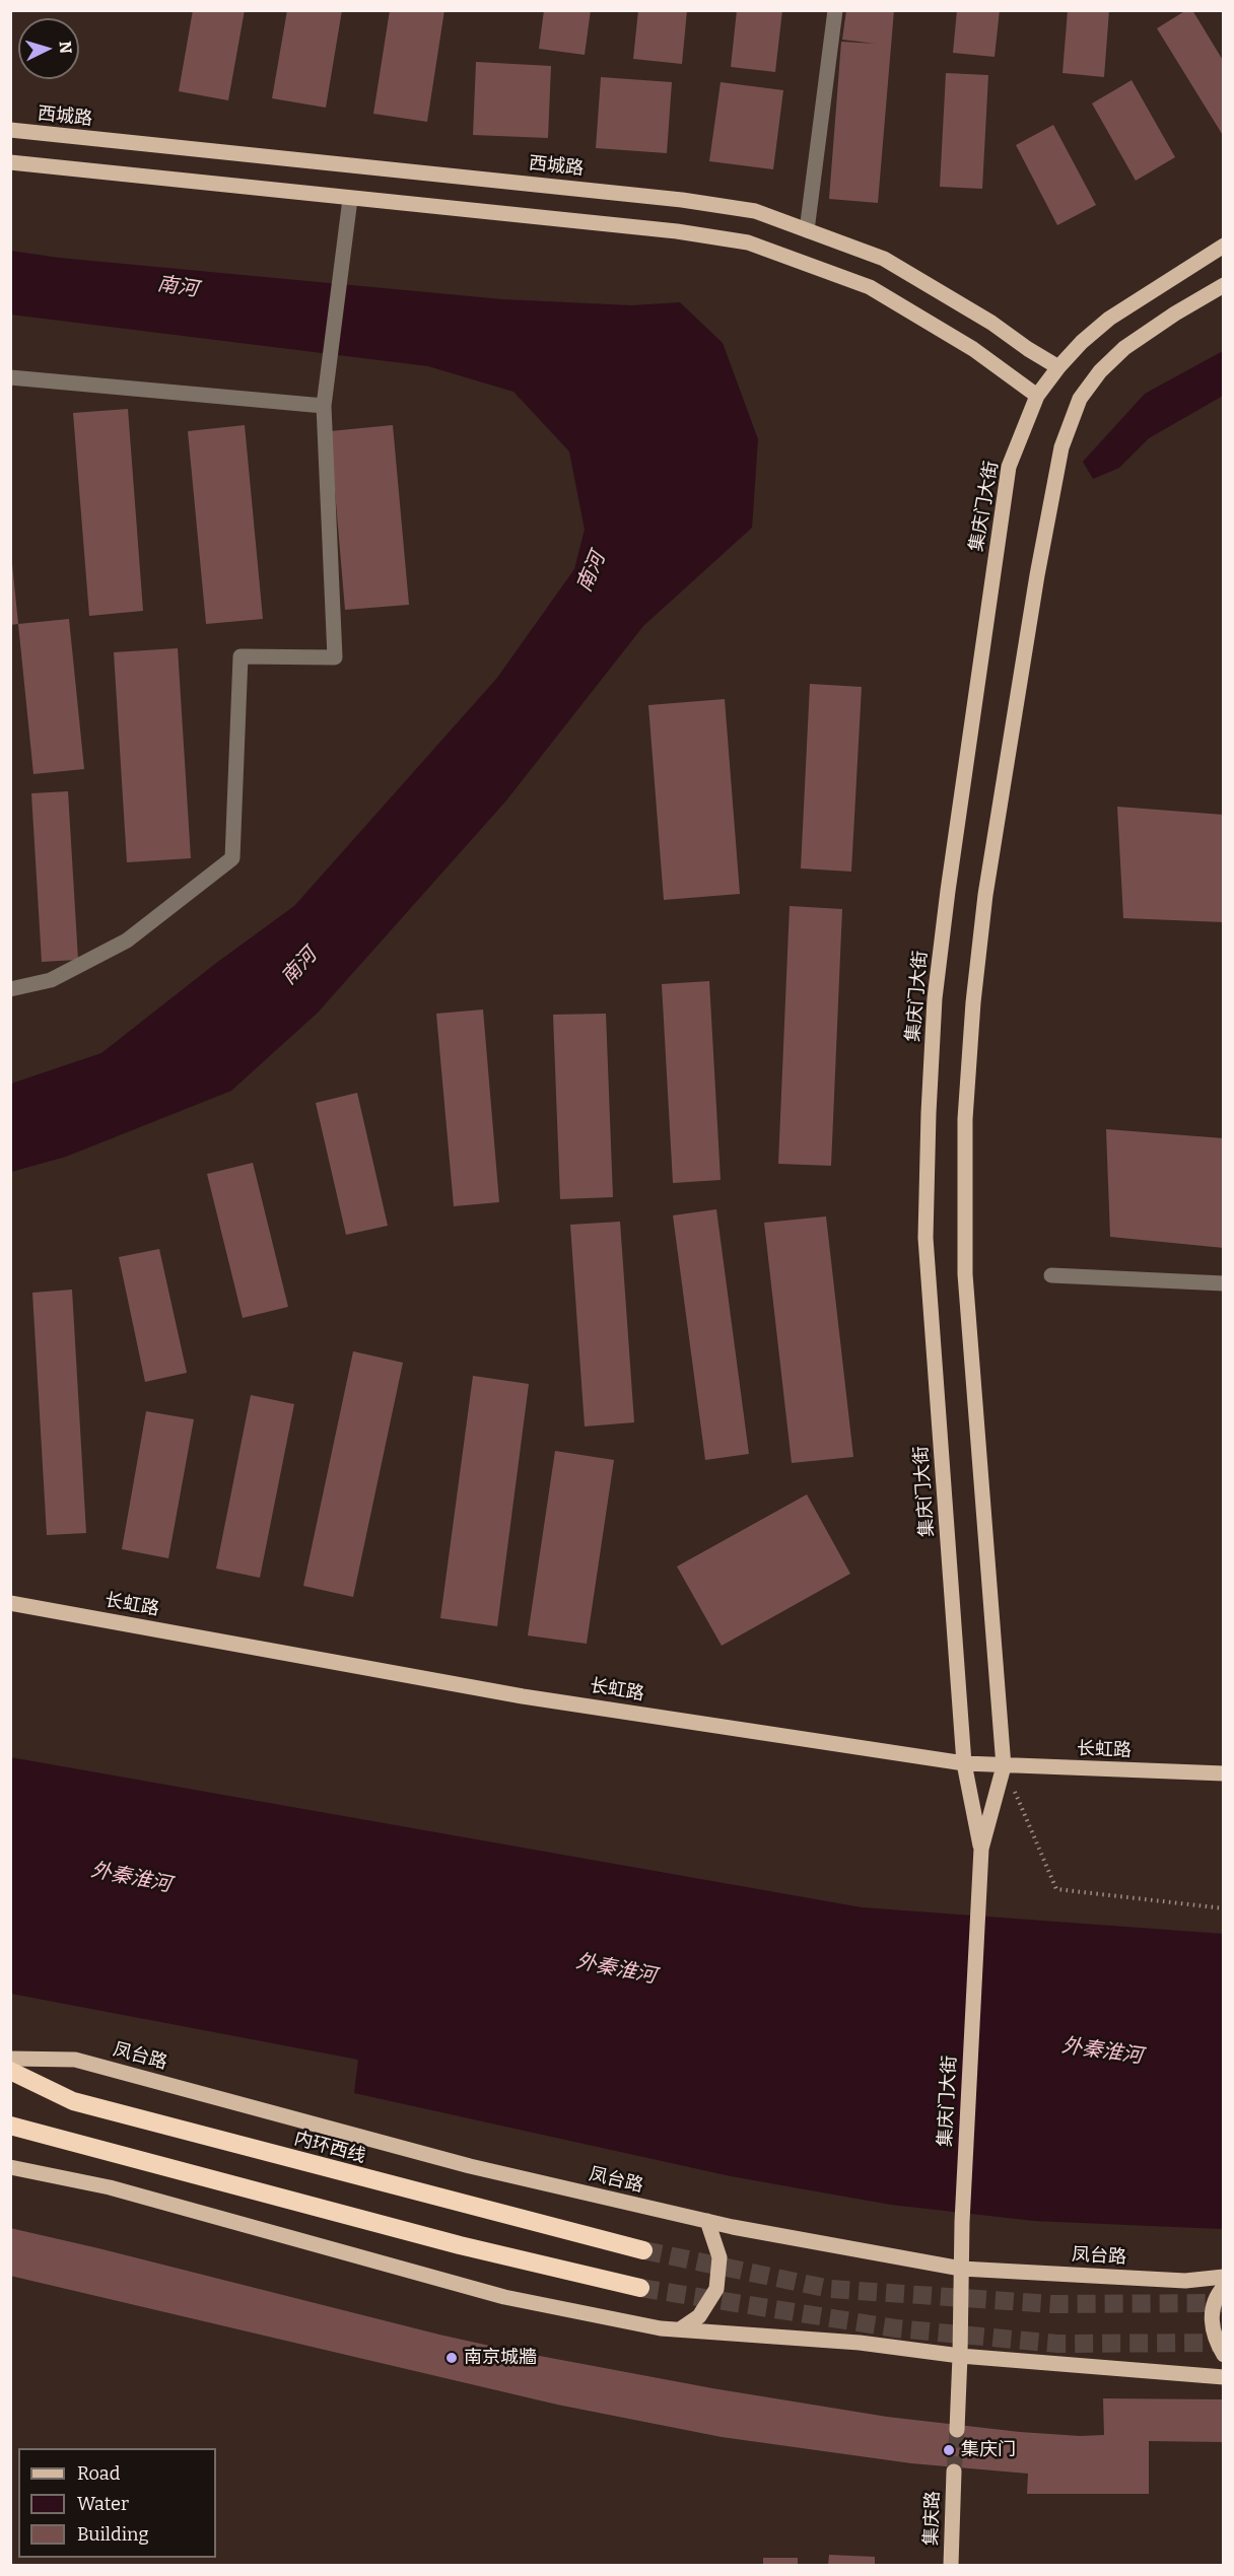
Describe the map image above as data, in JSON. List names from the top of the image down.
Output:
{
  "streets": {
    "highway": ["内环西线"],
    "main road": [
      "西城路",
      "集庆门大街",
      "长虹路",
      "凤台路",
      "集庆路"
    ]
  },
  "crossings": [
    ["西城路", "集庆门大街"],
    ["集庆门大街", "长虹路"],
    ["集庆门大街", "凤台路"]
  ],
  "water": ["南河", "外秦淮河"],
  "places": ["南京城牆", "集庆门"],
  "legend": ["Road", "Water", "Building"],
  "north": "right"
}
